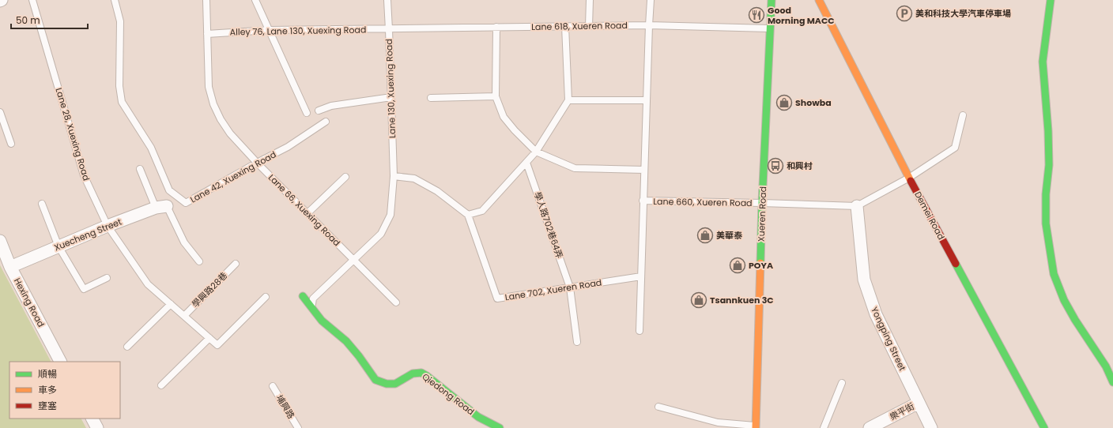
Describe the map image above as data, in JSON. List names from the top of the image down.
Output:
{
  "streets": {
    "street": [
      "Xueren Road",
      "Demei Road",
      "Xuecheng Street",
      "Hexing Road",
      "Yongping Street",
      "Qiedong Road",
      "樂平街"
    ],
    "lane": [
      "Lane 618, Xueren Road",
      "Alley 76, Lane 130, Xuexing Road",
      "Lane 130, Xuexing Road",
      "Lane 28, Xuexing Road",
      "Lane 42, Xuexing Road",
      "Lane 660, Xueren Road",
      "Lane 66, Xuexing Road",
      "學人路702巷64弄",
      "學興路28巷",
      "Lane 702, Xueren Road",
      "埔興路"
    ]
  },
  "crossings": [
    ["Lane 618, Xueren Road", "Alley 76, Lane 130, Xuexing Road"],
    ["Lane 618, Xueren Road", "Lane 130, Xuexing Road"],
    ["Lane 618, Xueren Road", "Lane 660, Xueren Road"],
    ["Lane 618, Xueren Road", "Xueren Road"],
    ["Alley 76, Lane 130, Xuexing Road", "Lane 130, Xuexing Road"],
    ["Alley 76, Lane 130, Xuexing Road", "Lane 66, Xuexing Road"],
    ["Lane 130, Xuexing Road", "Lane 66, Xuexing Road"],
    ["Lane 130, Xuexing Road", "Qiedong Road"],
    ["Lane 28, Xuexing Road", "Xuecheng Street"],
    ["Lane 28, Xuexing Road", "學興路28巷"],
    ["Lane 42, Xuexing Road", "Lane 66, Xuexing Road"],
    ["Lane 660, Xueren Road", "Xueren Road"],
    ["Lane 660, Xueren Road", "Lane 702, Xueren Road"],
    ["Lane 660, Xueren Road", "Yongping Street"],
    ["學人路702巷64弄", "Lane 702, Xueren Road"],
    ["Xuecheng Street", "Hexing Road"],
    ["Yongping Street", "樂平街"]
  ],
  "places": {
    "parking": ["美和科技大學汽車停車場"],
    "restaurant": ["Good Morning MACC"],
    "shop": [
      "Showba",
      "美華泰",
      "POYA",
      "Tsannkuen 3C"
    ],
    "bus stop": ["和興村"]
  },
  "legend": ["順暢", "車多", "壅塞"],
  "scale_bar": "50 m"
}
